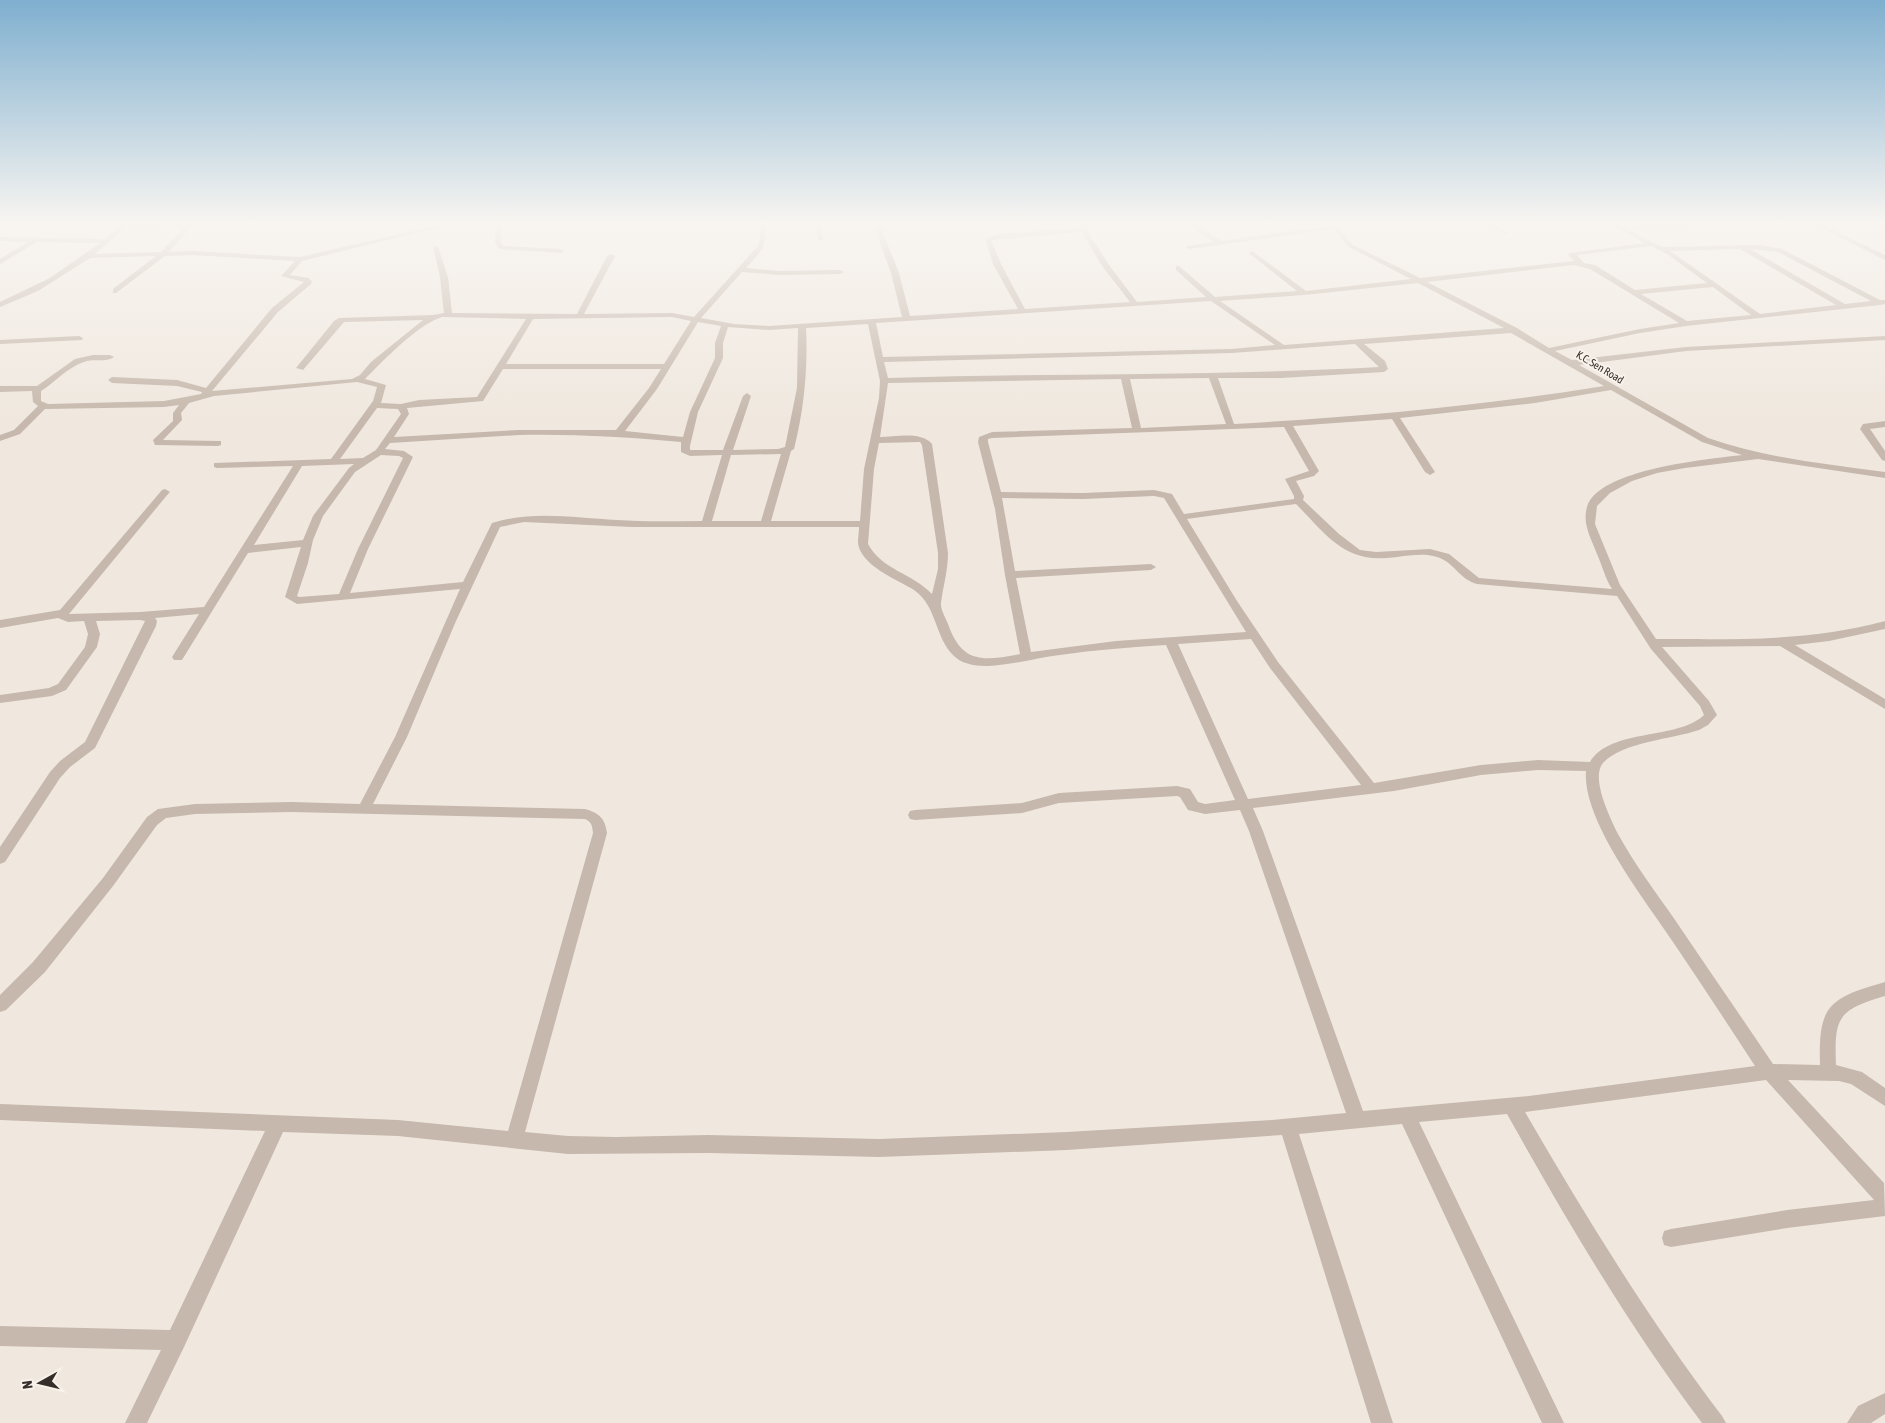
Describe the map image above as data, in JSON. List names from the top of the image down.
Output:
{
  "streets": {
    "street": ["K.C. Sen Road"]
  },
  "north": "left"
}
